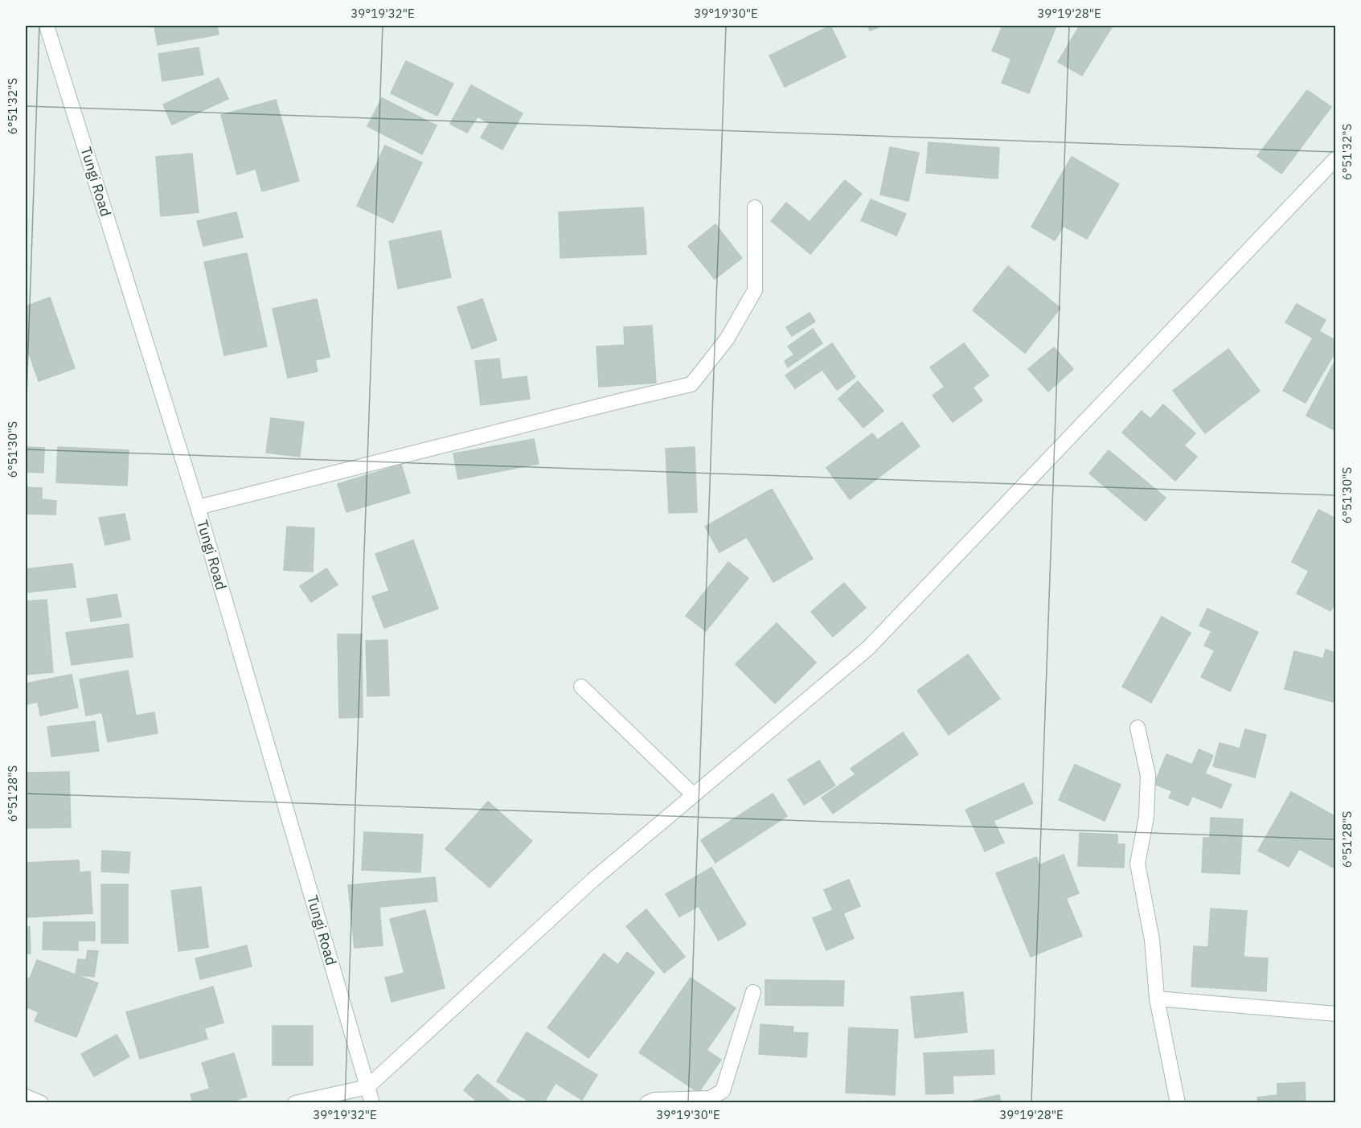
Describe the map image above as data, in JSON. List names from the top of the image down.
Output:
{
  "streets": {
    "street": ["Tungi Road"]
  },
  "coordinates": [
    "39°19'32\"E",
    "39°19'30\"E",
    "39°19'28\"E",
    "6°51'32\"S",
    "6°51'30\"S",
    "6°51'28\"S"
  ]
}
